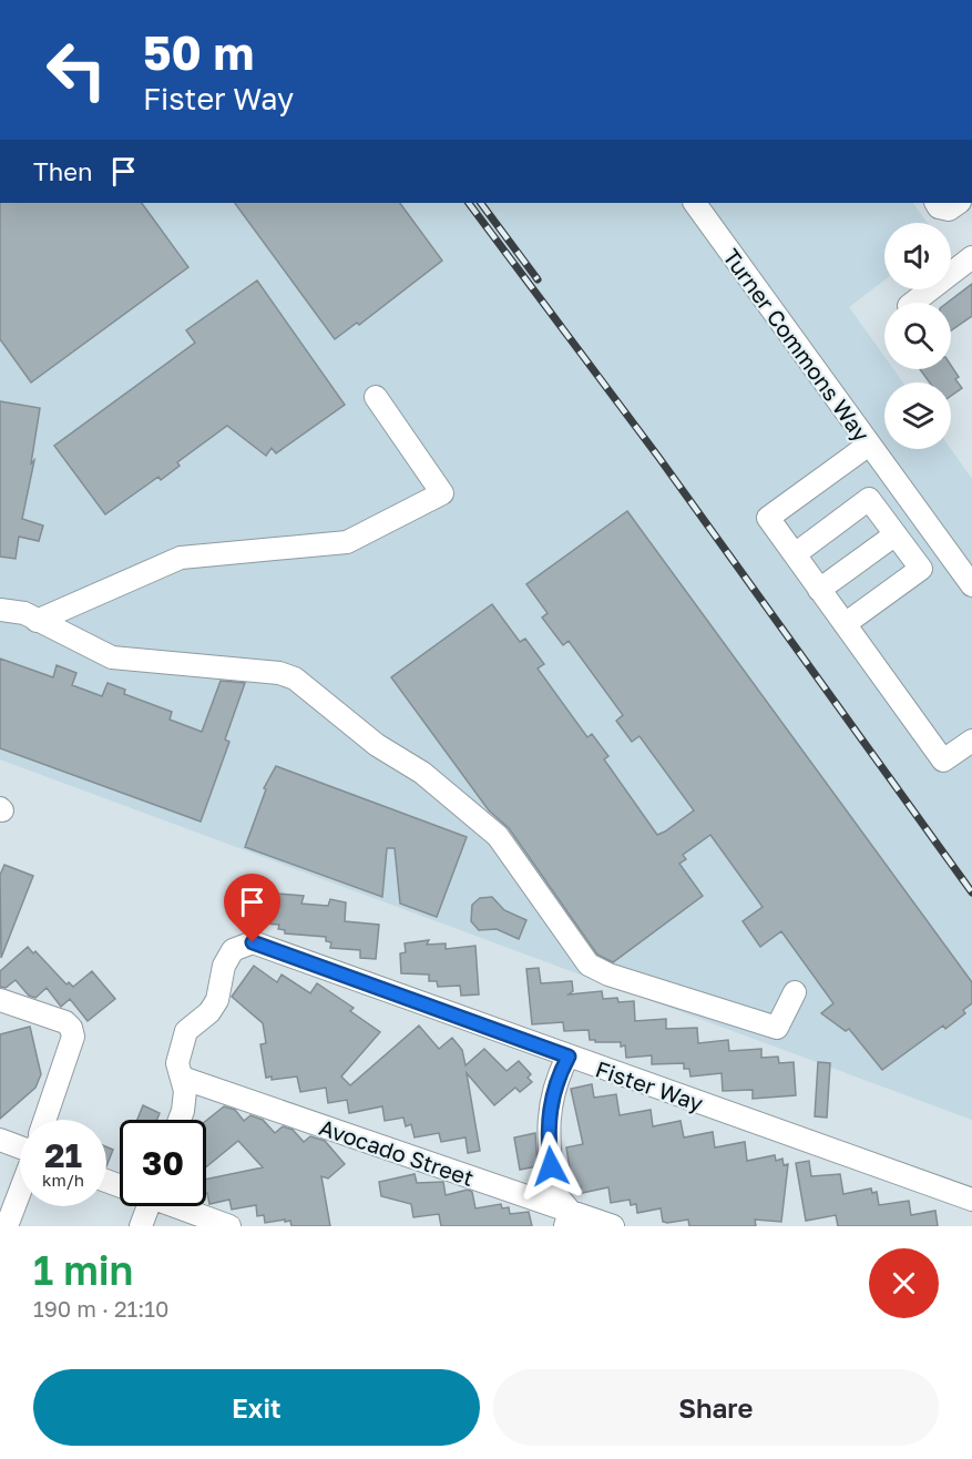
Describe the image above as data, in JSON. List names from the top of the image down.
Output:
{
  "streets": {
    "street": ["Turner Commons Way", "Fister Way", "Avocado Street"]
  },
  "crossings": [
    ["Fister Way", "Avocado Street"]
  ],
  "page": {
    "turn": ["50 m", "Fister Way"],
    "then": "Then",
    "speed": "21 km/h",
    "limit": "30",
    "heading": ["1 min", "190 m · 21:10"],
    "buttons": ["Exit", "Share"]
  }
}
